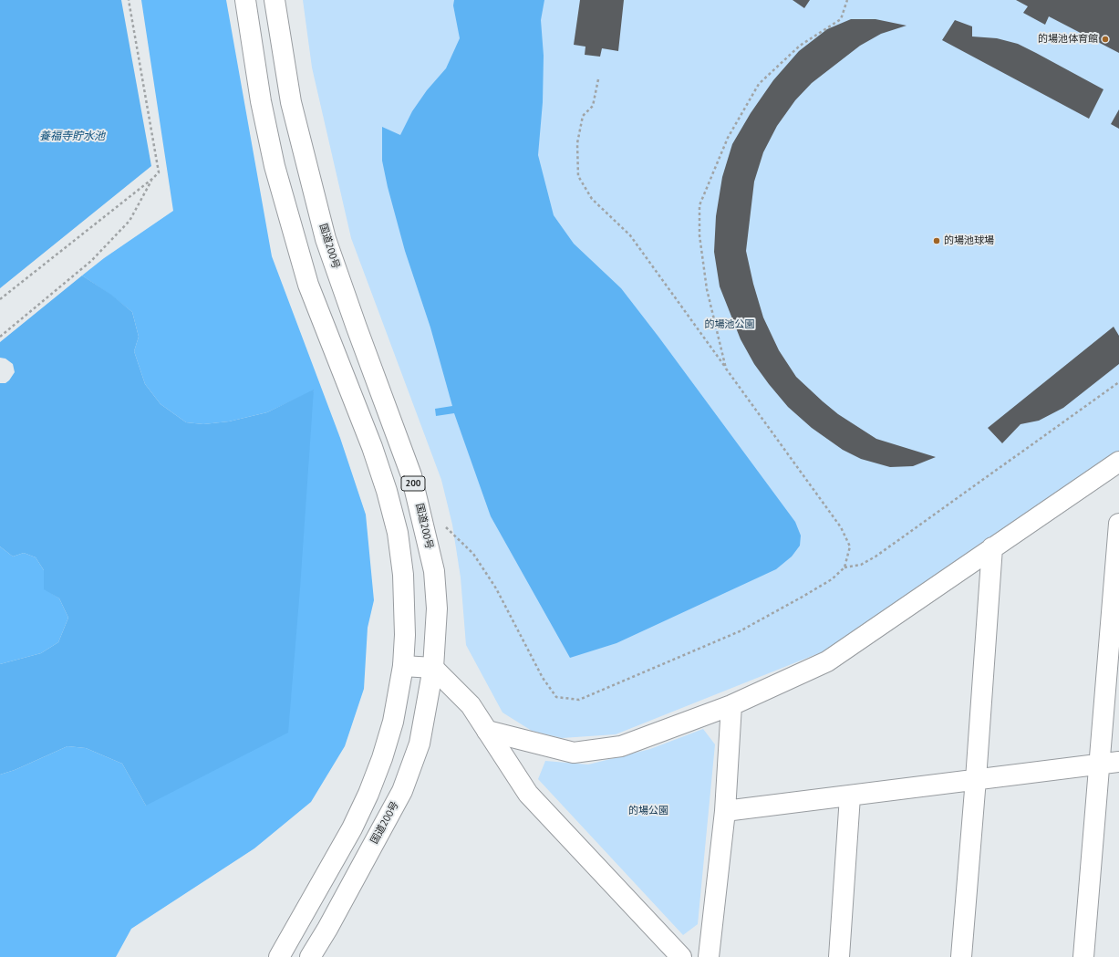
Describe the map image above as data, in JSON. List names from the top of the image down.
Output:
{
  "streets": {
    "main road": ["国道200号", "200"]
  },
  "water": ["養福寺貯水池"],
  "parks": ["的場池公園", "的場公園"],
  "places": ["的場池体育館", "的場池球場"]
}
